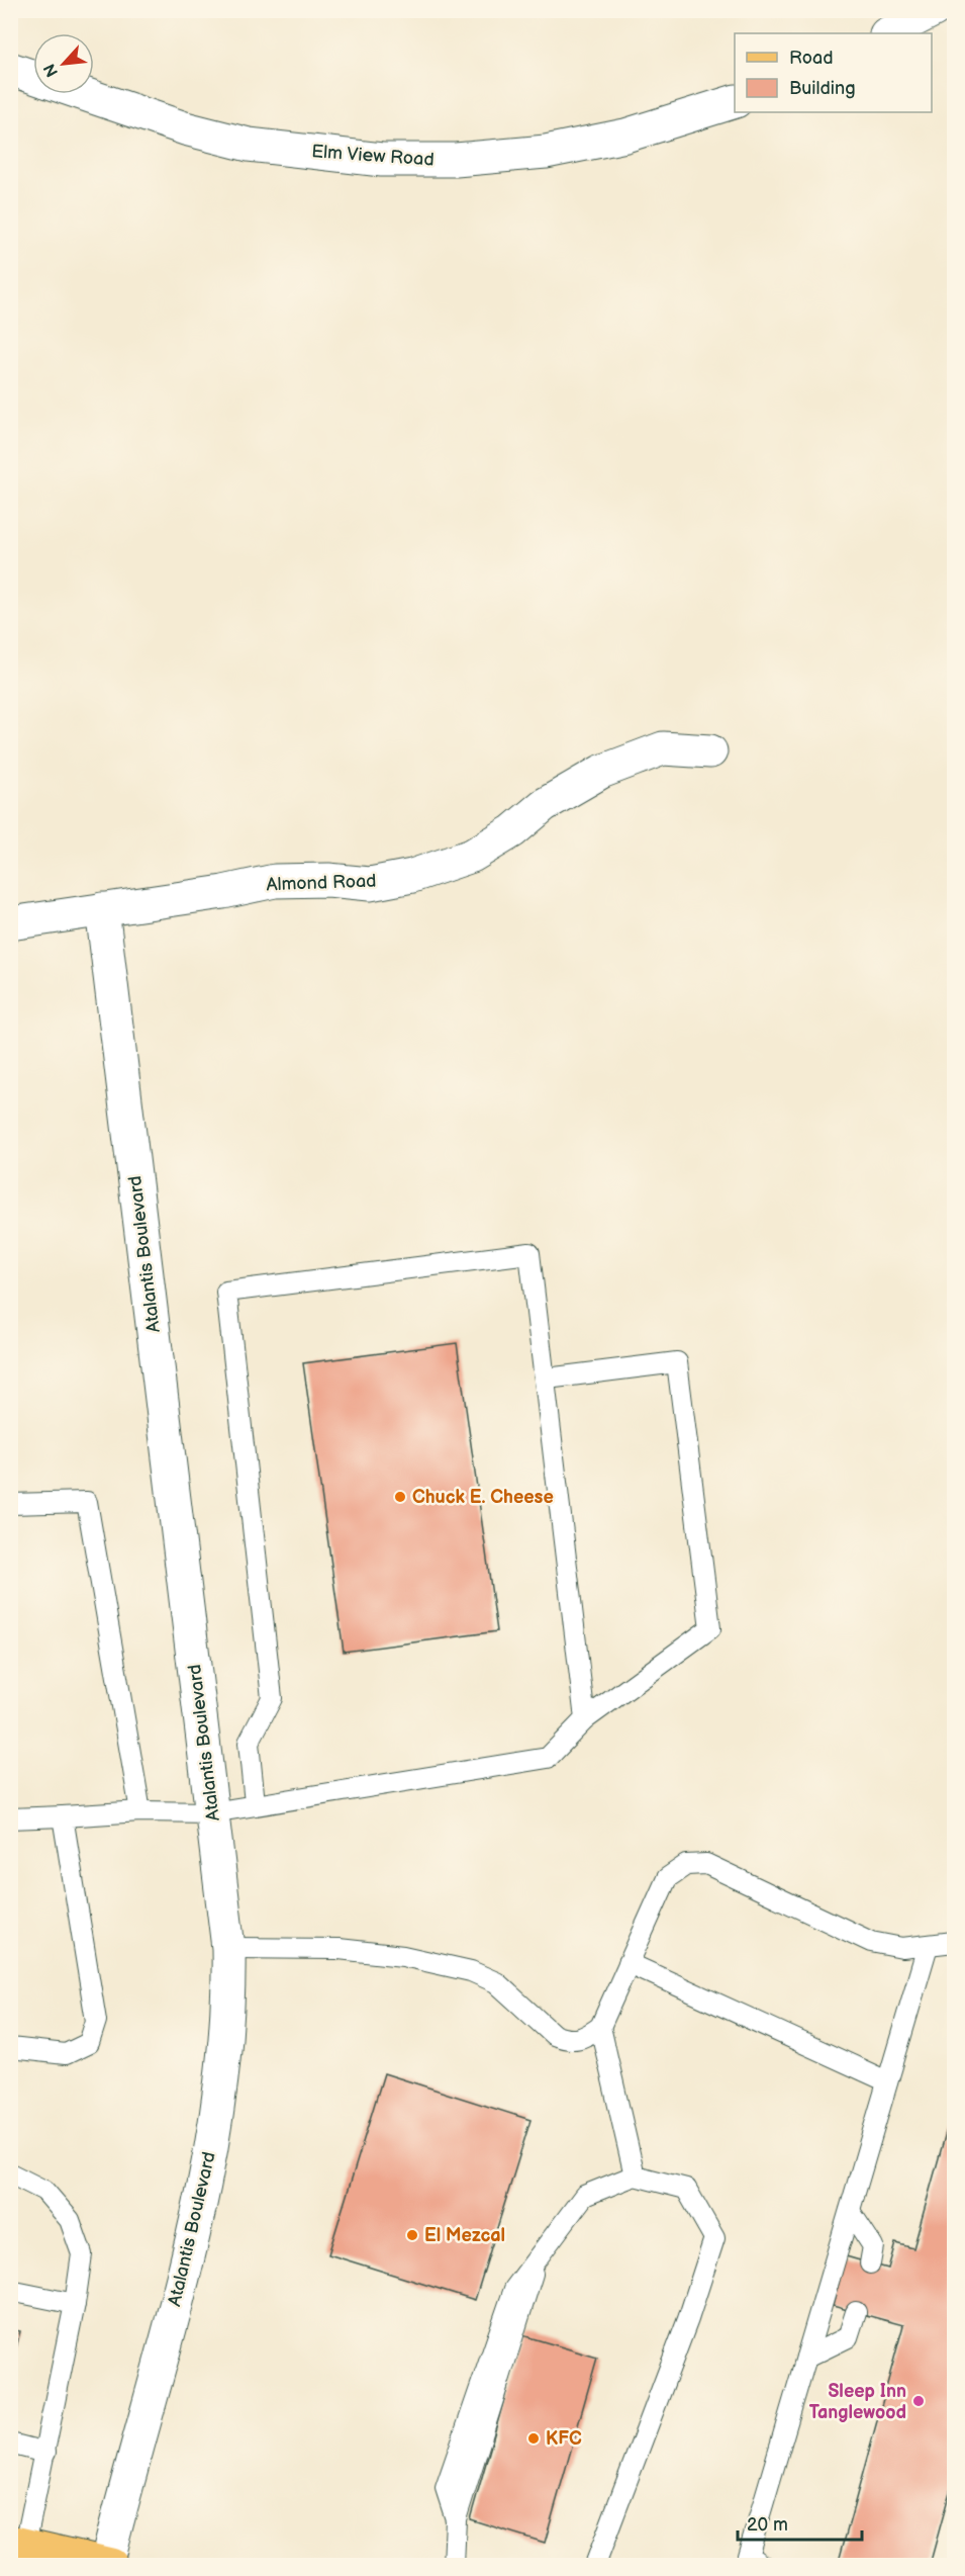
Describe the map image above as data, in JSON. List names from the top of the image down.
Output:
{
  "streets": {
    "street": ["Elm View Road", "Almond Road", "Atalantis Boulevard"]
  },
  "crossings": [
    ["Almond Road", "Atalantis Boulevard"]
  ],
  "places": [
    "Chuck E. Cheese",
    "El Mezcal",
    "Sleep Inn Tanglewood",
    "KFC"
  ],
  "legend": ["Road", "Building"],
  "scale_bar": "20 m",
  "north": "bottom left"
}
